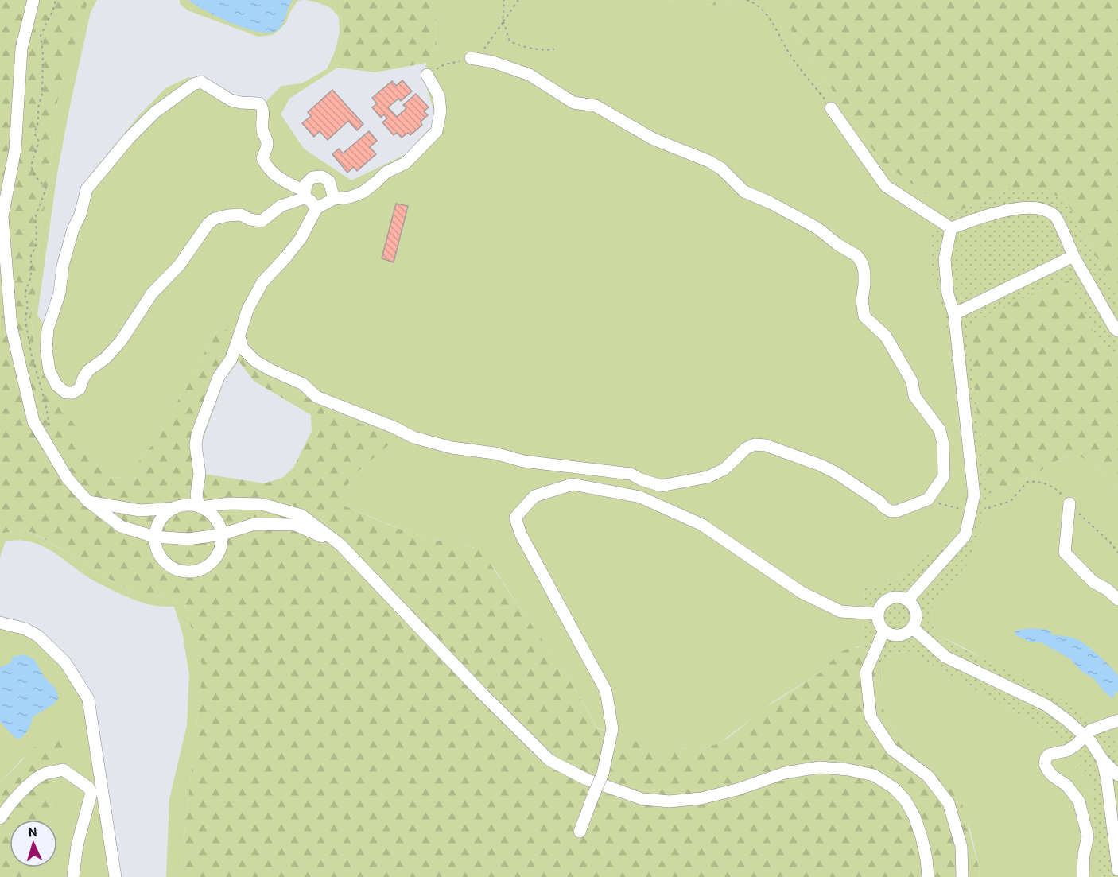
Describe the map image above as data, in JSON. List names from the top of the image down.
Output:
{
  "north": "top"
}
